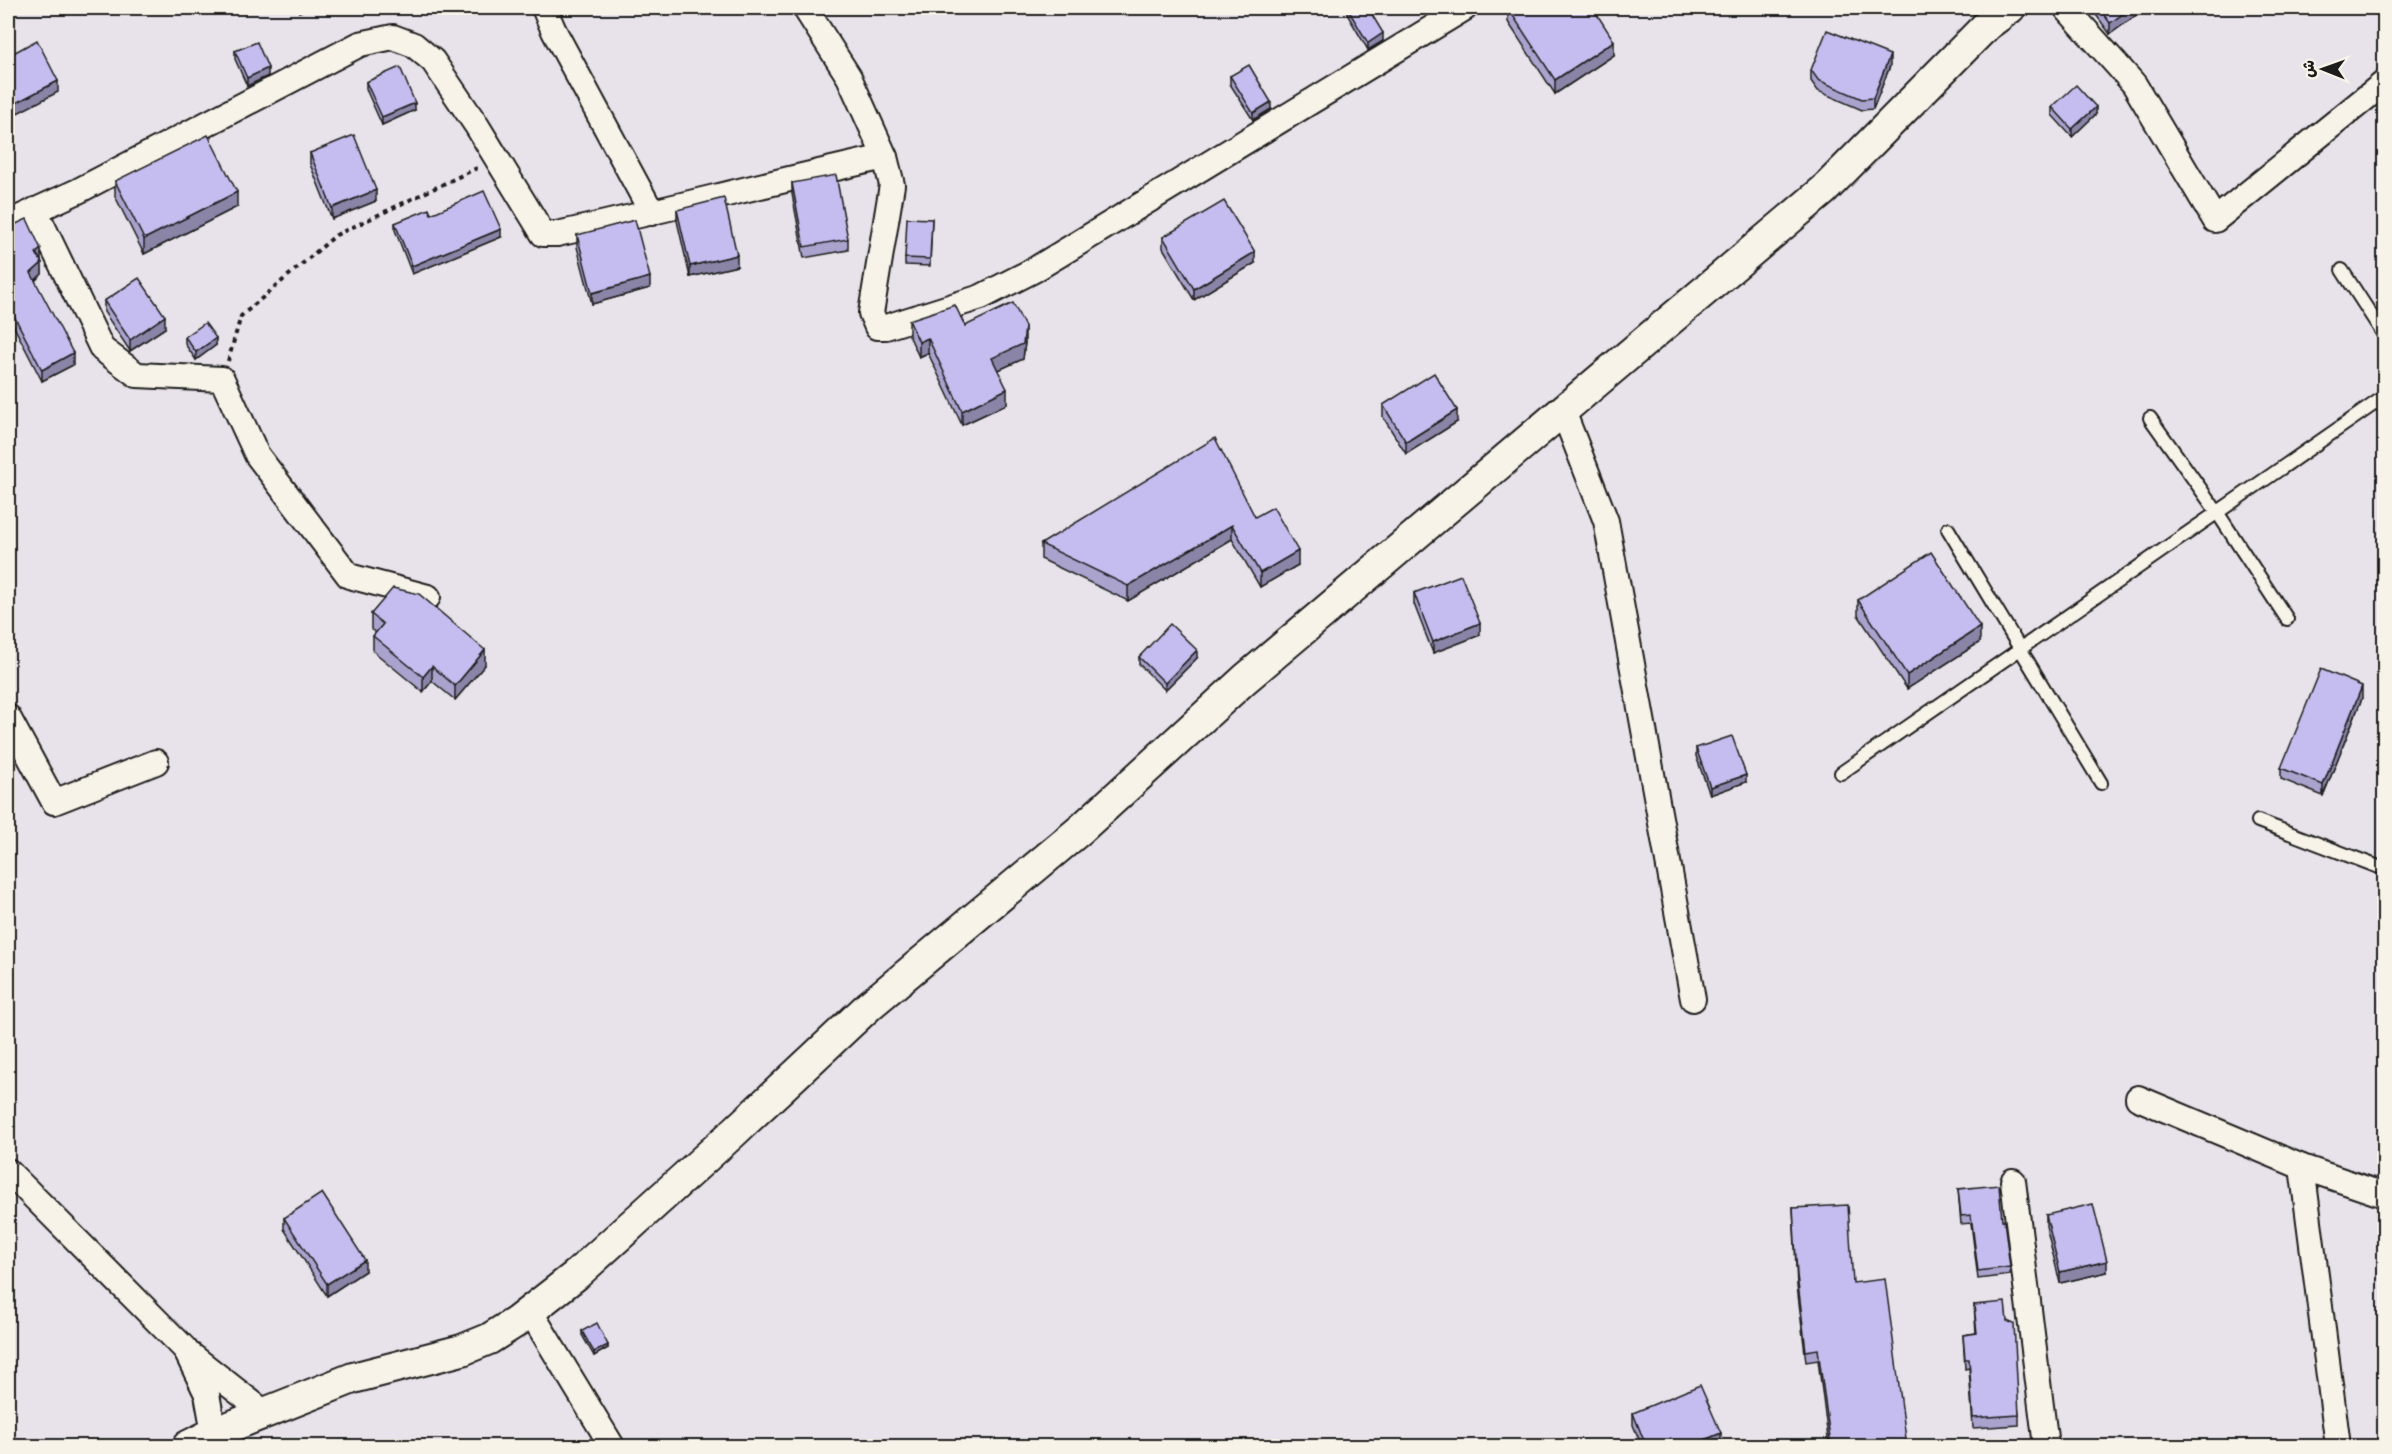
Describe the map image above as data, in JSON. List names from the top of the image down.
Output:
{
  "north": "left"
}
